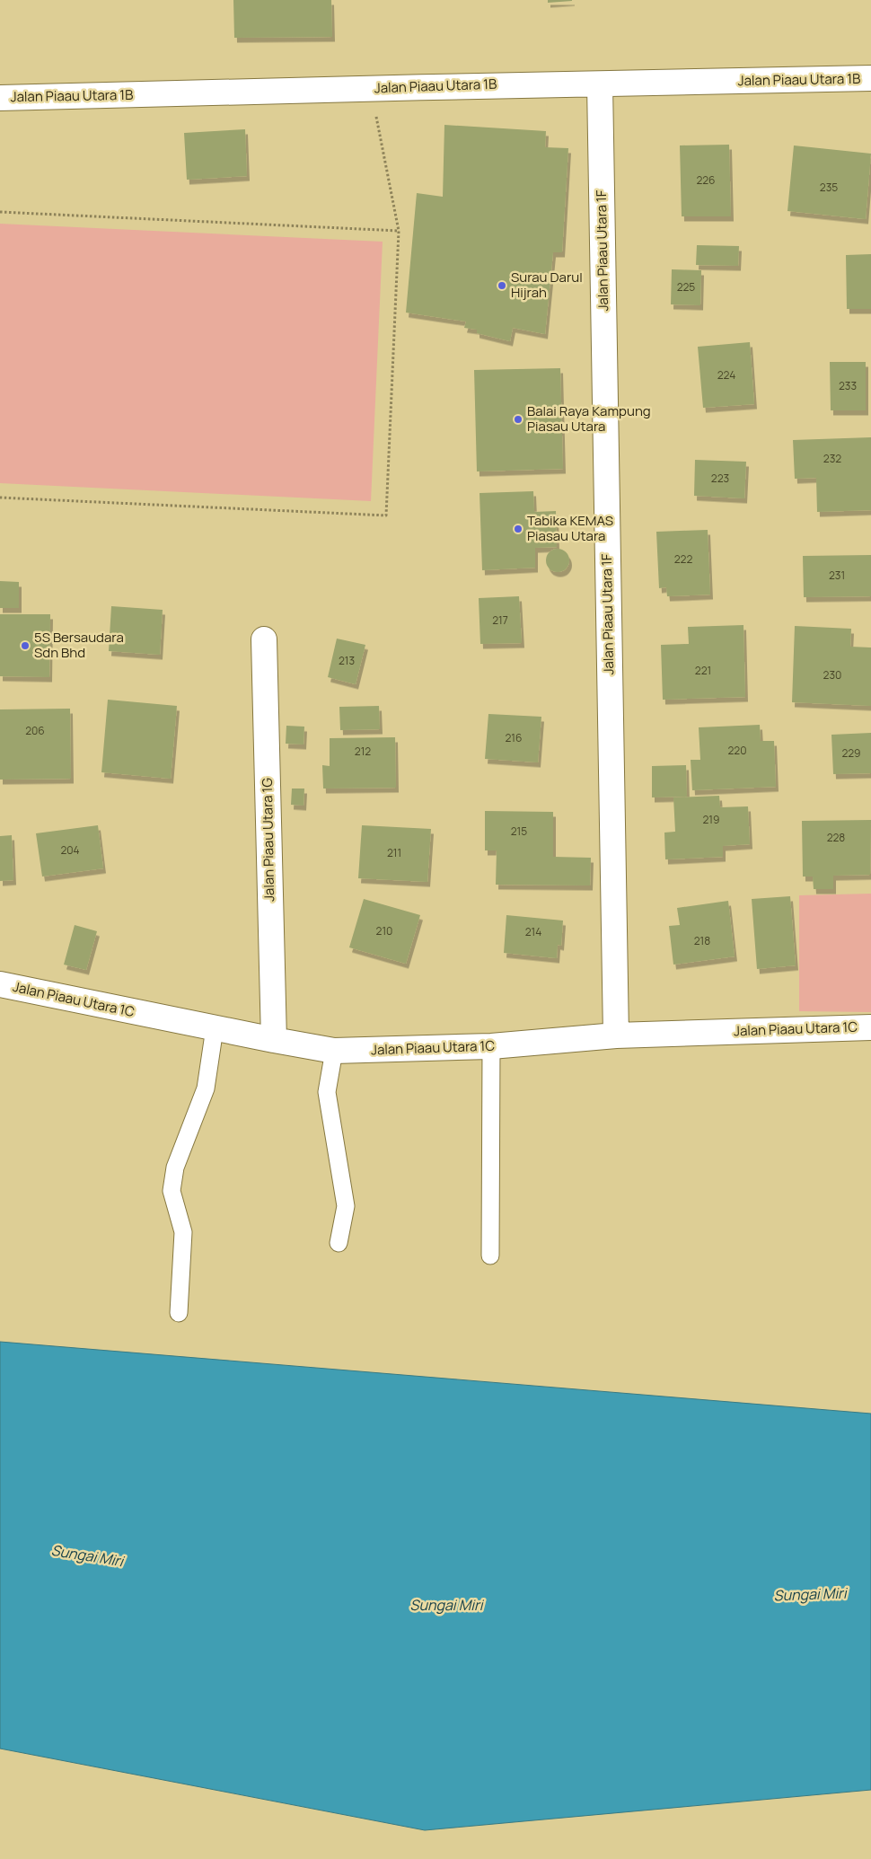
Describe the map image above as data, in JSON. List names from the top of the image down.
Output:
{
  "streets": {
    "street": [
      "Jalan Piaau Utara 1B",
      "Jalan Piaau Utara 1F",
      "Jalan Piaau Utara 1G",
      "Jalan Piaau Utara 1C"
    ]
  },
  "crossings": [
    ["Jalan Piaau Utara 1B", "Jalan Piaau Utara 1F"],
    ["Jalan Piaau Utara 1F", "Jalan Piaau Utara 1C"],
    ["Jalan Piaau Utara 1G", "Jalan Piaau Utara 1C"]
  ],
  "water": ["Sungai Miri"],
  "places": [
    "Surau Darul Hijrah",
    "Balai Raya Kampung Piasau Utara",
    "Tabika KEMAS Piasau Utara",
    "5S Bersaudara Sdn Bhd"
  ],
  "house_numbers": [
    "226",
    "235",
    "225",
    "224",
    "233",
    "232",
    "223",
    "222",
    "231",
    "217",
    "213",
    "221",
    "230",
    "206",
    "216",
    "220",
    "212",
    "229",
    "219",
    "215",
    "228",
    "204",
    "211",
    "210",
    "214",
    "218"
  ]
}
